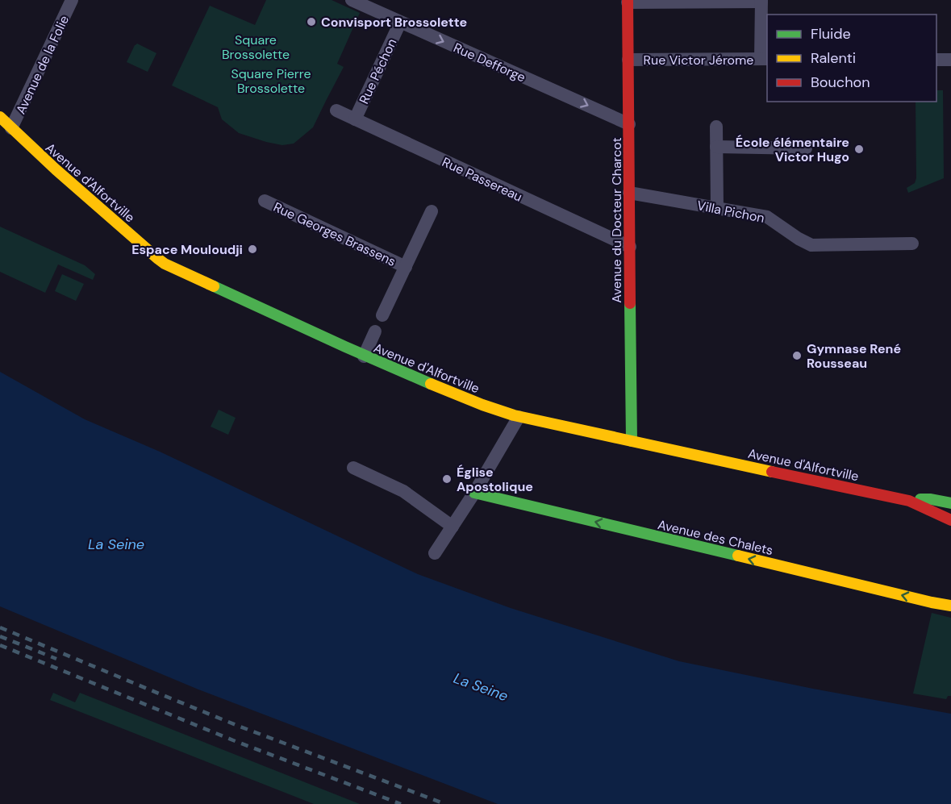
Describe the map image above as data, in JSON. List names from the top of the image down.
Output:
{
  "streets": {
    "main road": ["Avenue d'Alfortville", "Avenue du Docteur Charcot", "Avenue des Chalets"],
    "street": [
      "Rue Victor Jérome",
      "Rue Defforge",
      "Avenue de la Folie",
      "Rue Péchon",
      "Rue Passereau",
      "Villa Pichon",
      "Rue Georges Brassens"
    ]
  },
  "crossings": [
    ["Rue Victor Jérome", "Avenue du Docteur Charcot"],
    ["Rue Defforge", "Rue Péchon"],
    ["Rue Defforge", "Avenue du Docteur Charcot"],
    ["Avenue de la Folie", "Avenue d'Alfortville"],
    ["Rue Péchon", "Rue Passereau"],
    ["Rue Passereau", "Avenue du Docteur Charcot"],
    ["Avenue d'Alfortville", "Avenue du Docteur Charcot"],
    ["Villa Pichon", "Avenue du Docteur Charcot"]
  ],
  "one_way": ["Rue Defforge", "Avenue des Chalets"],
  "water": ["La Seine"],
  "parks": ["Square Brossolette", "Square Pierre Brossolette"],
  "places": [
    "Convisport Brossolette",
    "École élémentaire Victor Hugo",
    "Espace Mouloudji",
    "Gymnase René Rousseau",
    "Église Apostolique"
  ],
  "legend": ["Fluide", "Ralenti", "Bouchon"]
}
